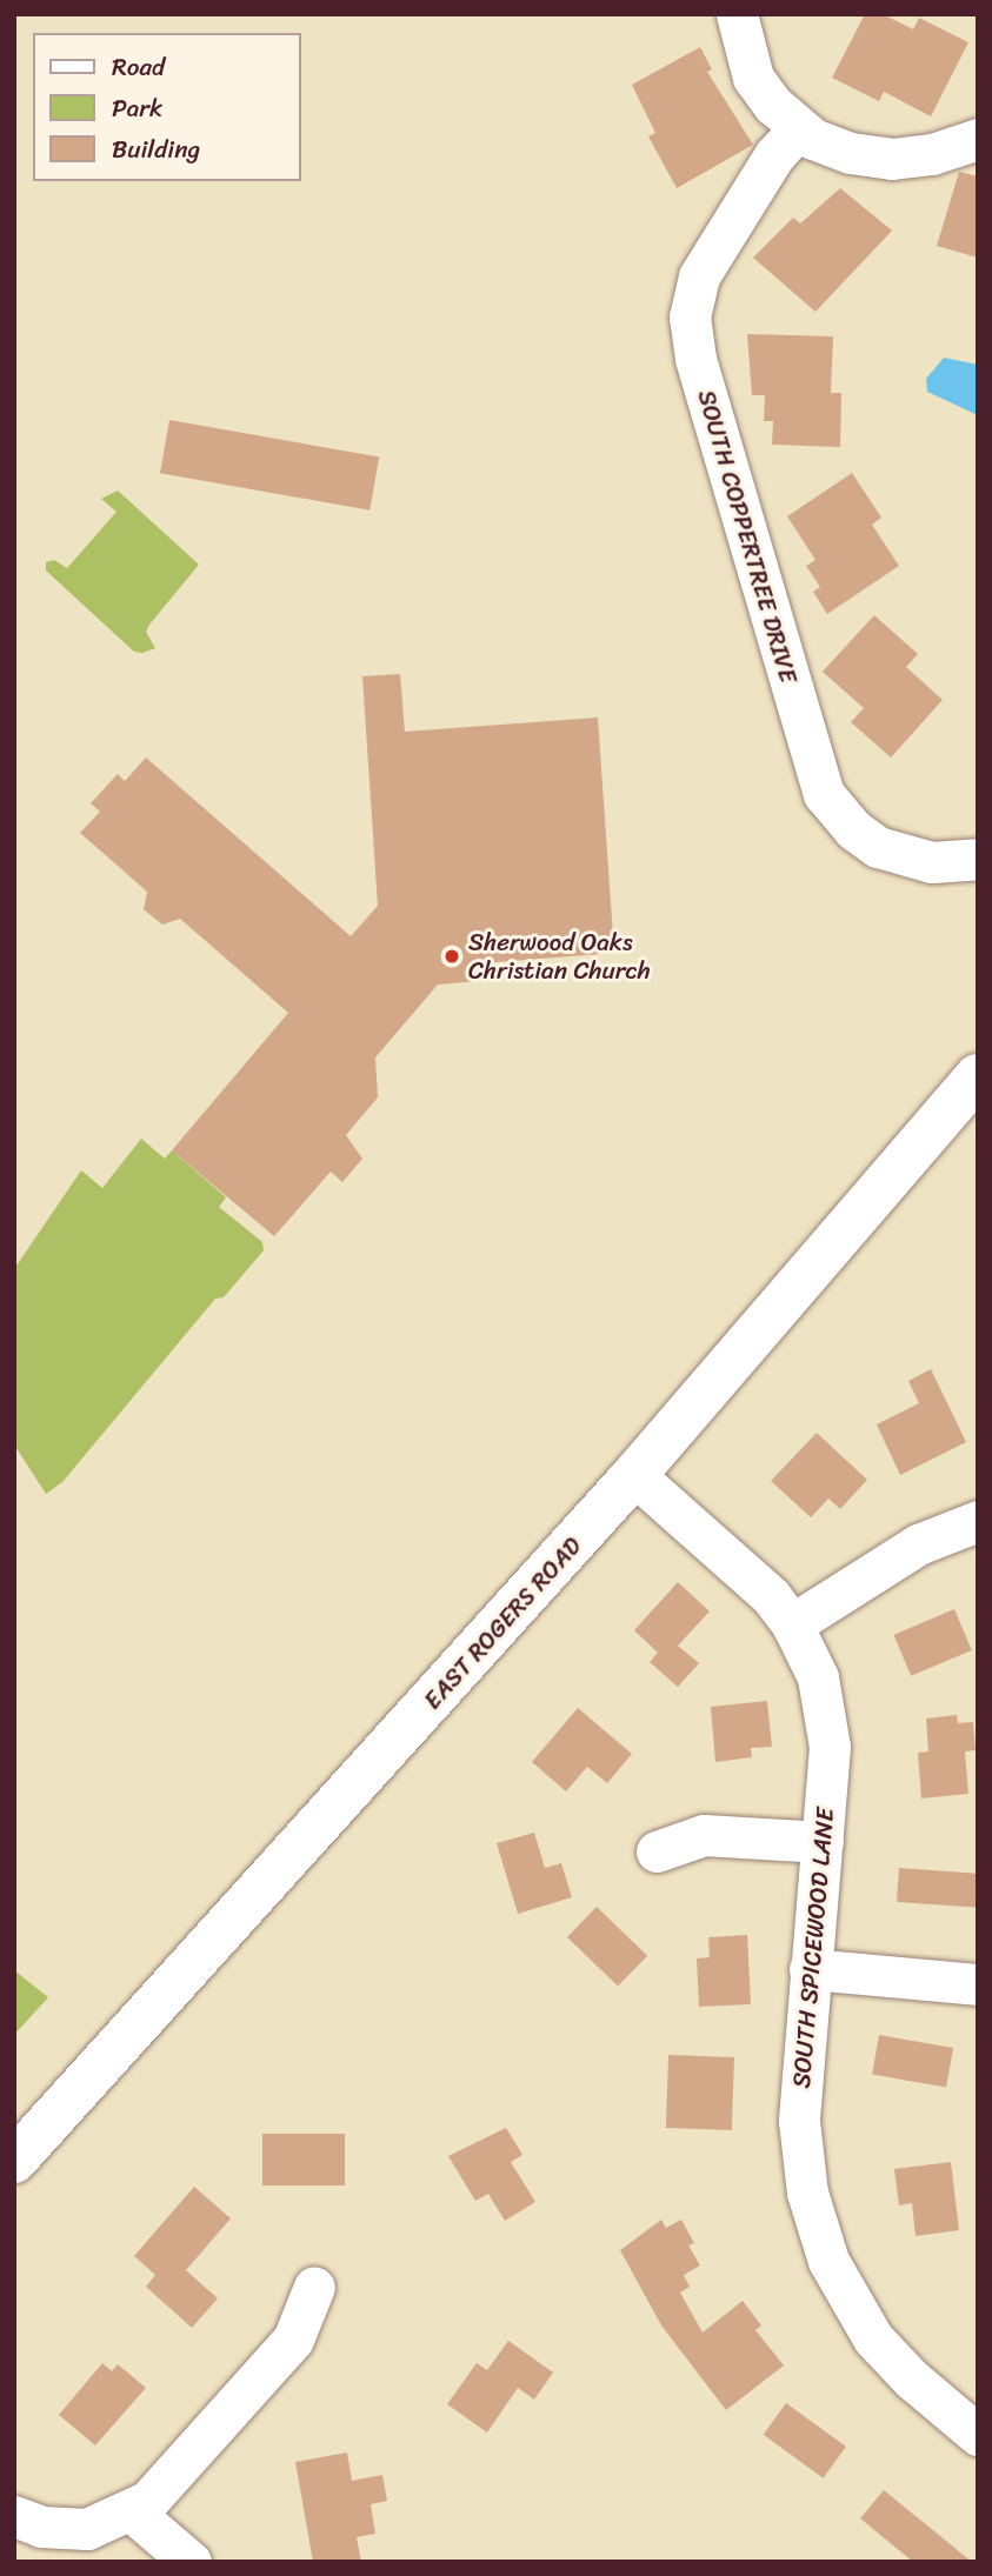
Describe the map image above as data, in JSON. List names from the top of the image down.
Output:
{
  "streets": {
    "main road": ["EAST ROGERS ROAD"],
    "street": ["SOUTH COPPERTREE DRIVE", "SOUTH SPICEWOOD LANE"]
  },
  "crossings": [
    ["EAST ROGERS ROAD", "SOUTH SPICEWOOD LANE"]
  ],
  "places": ["Sherwood Oaks Christian Church"],
  "legend": ["Road", "Park", "Building"]
}
